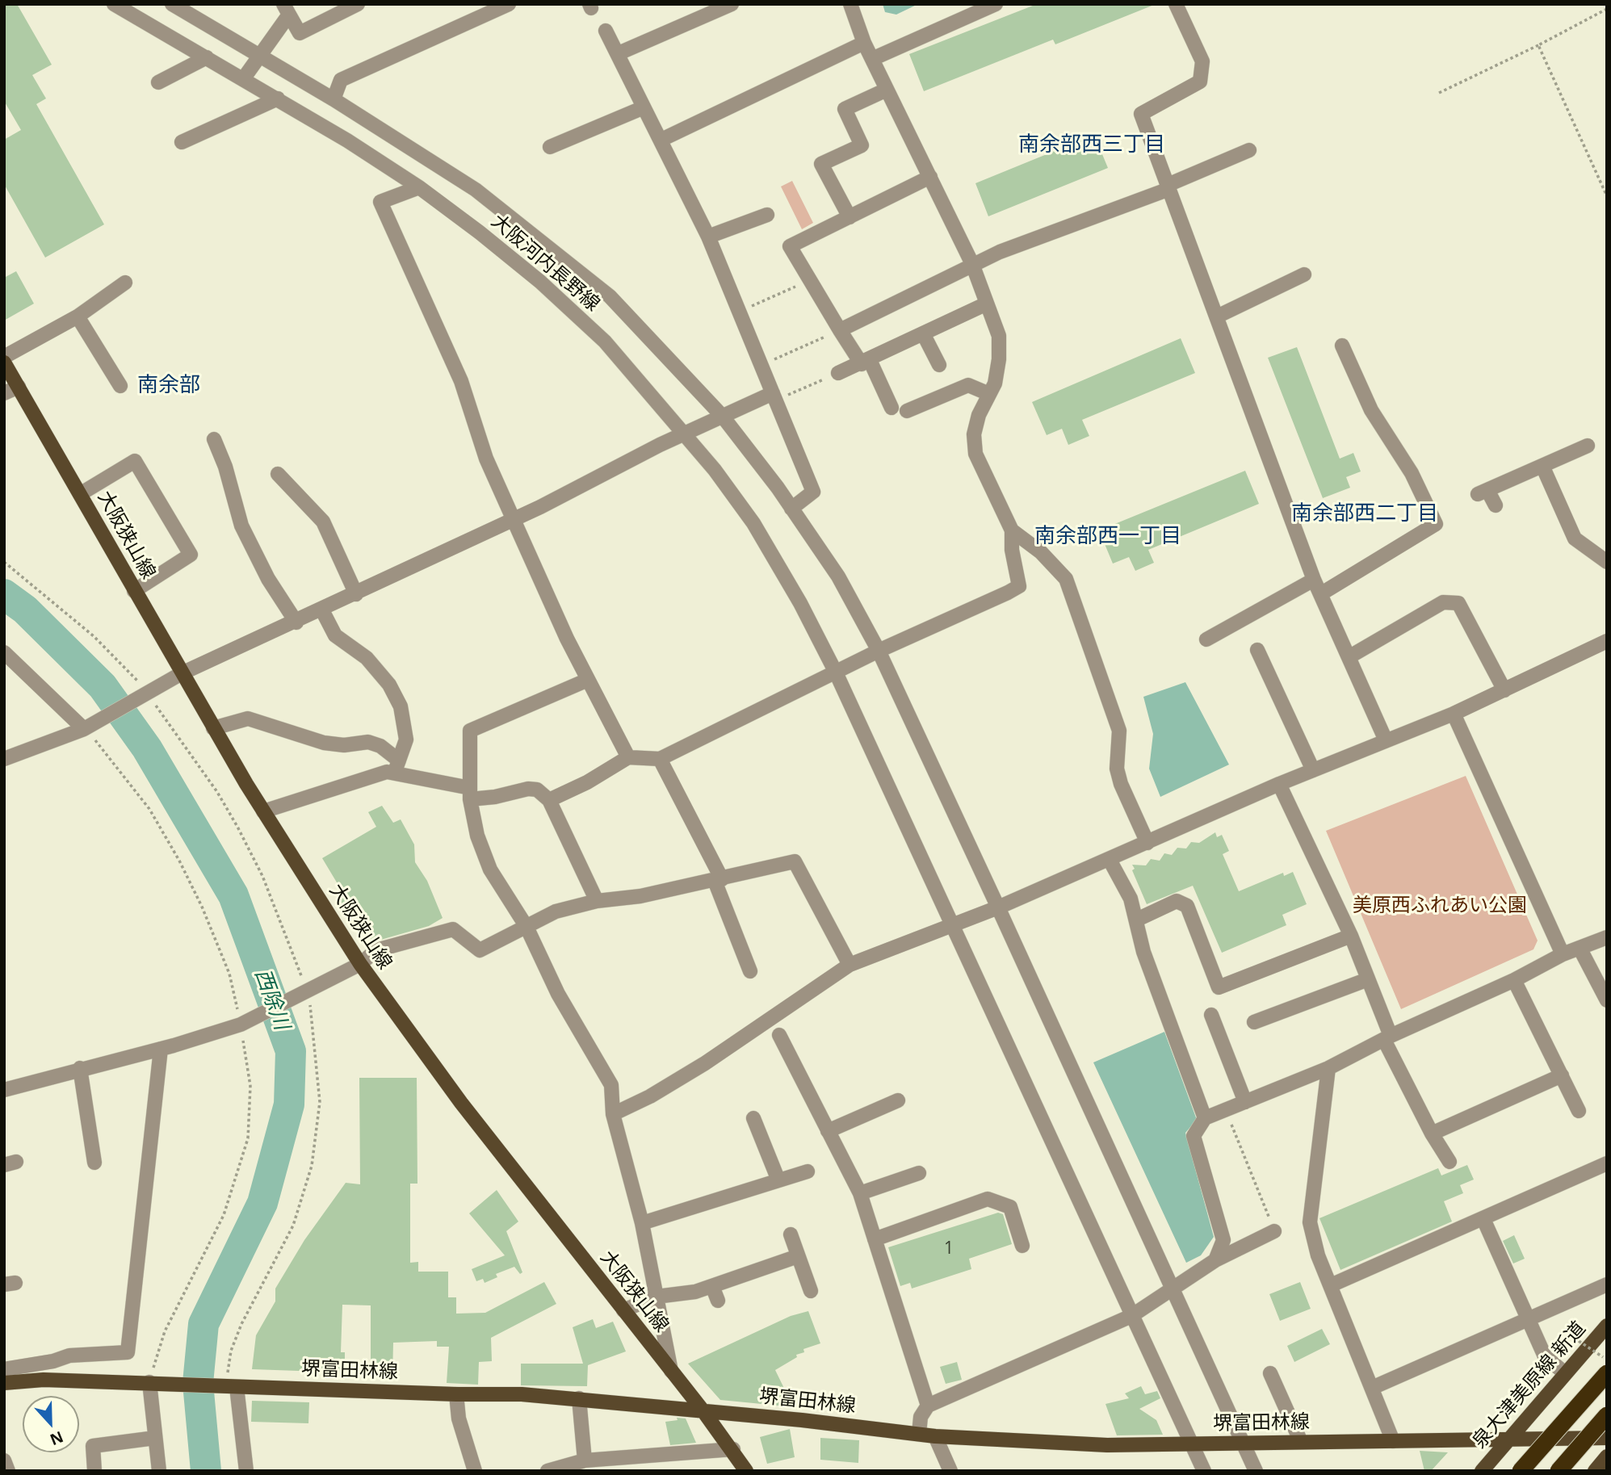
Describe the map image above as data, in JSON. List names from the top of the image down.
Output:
{
  "streets": {
    "main road": ["大阪狭山線", "堺富田林線", "泉大津美原線 新道"],
    "street": ["大阪河内長野線"]
  },
  "crossings": [
    ["大阪河内長野線", "堺富田林線"],
    ["大阪狭山線", "堺富田林線"],
    ["堺富田林線", "泉大津美原線 新道"]
  ],
  "districts": [
    "南余部西三丁目",
    "南余部",
    "南余部西二丁目",
    "南余部西一丁目"
  ],
  "water": ["西除川"],
  "parks": ["美原西ふれあい公園"],
  "house_numbers": ["1"],
  "north": "bottom"
}
